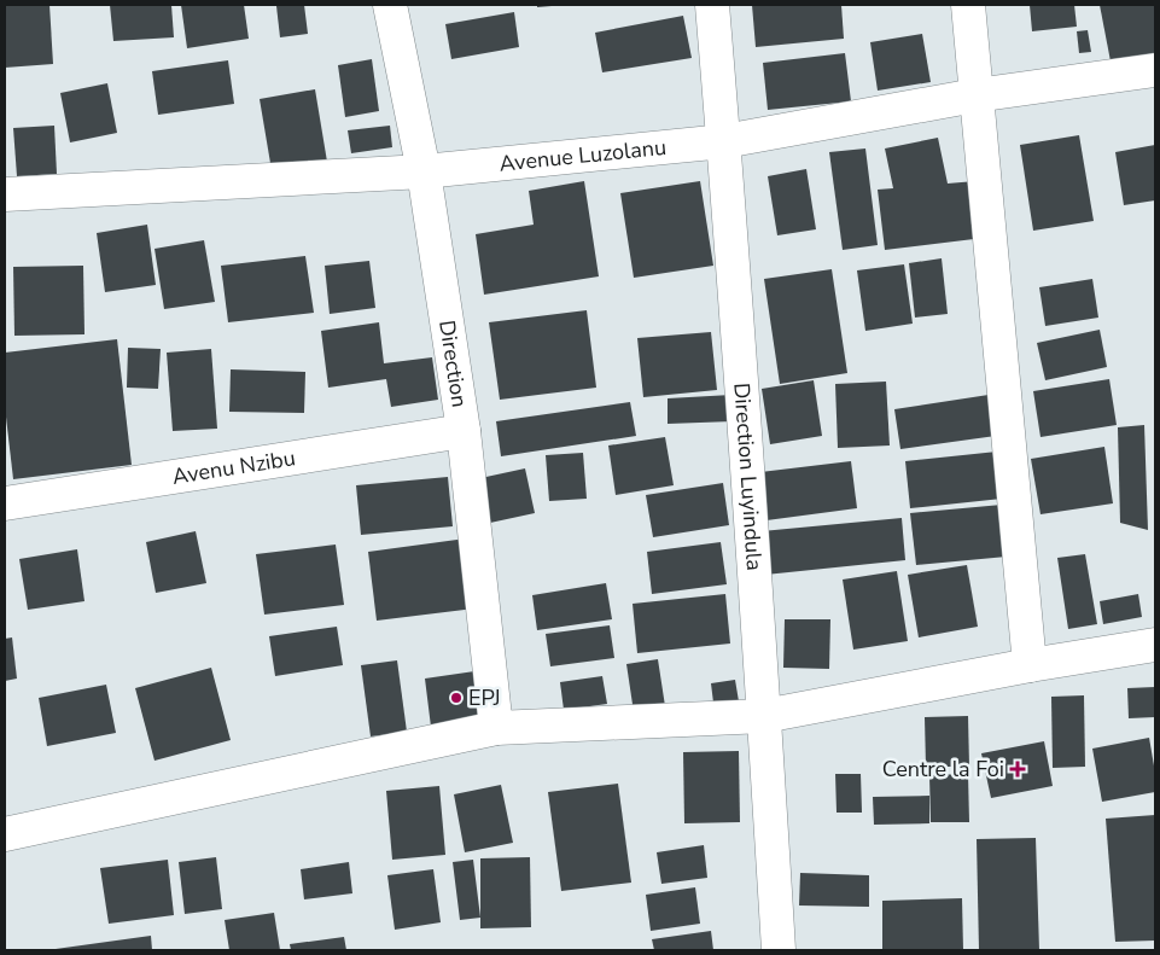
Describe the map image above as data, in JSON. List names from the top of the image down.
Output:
{
  "streets": {
    "street": [
      "Avenue Luzolanu",
      "Direction",
      "Avenu Nzibu",
      "Direction Luyindula"
    ]
  },
  "crossings": [
    ["Avenue Luzolanu", "Direction"],
    ["Avenue Luzolanu", "Direction Luyindula"],
    ["Direction", "Avenu Nzibu"]
  ],
  "places": {
    "other": ["EPJ"],
    "health": ["Centre la Foi"]
  }
}
